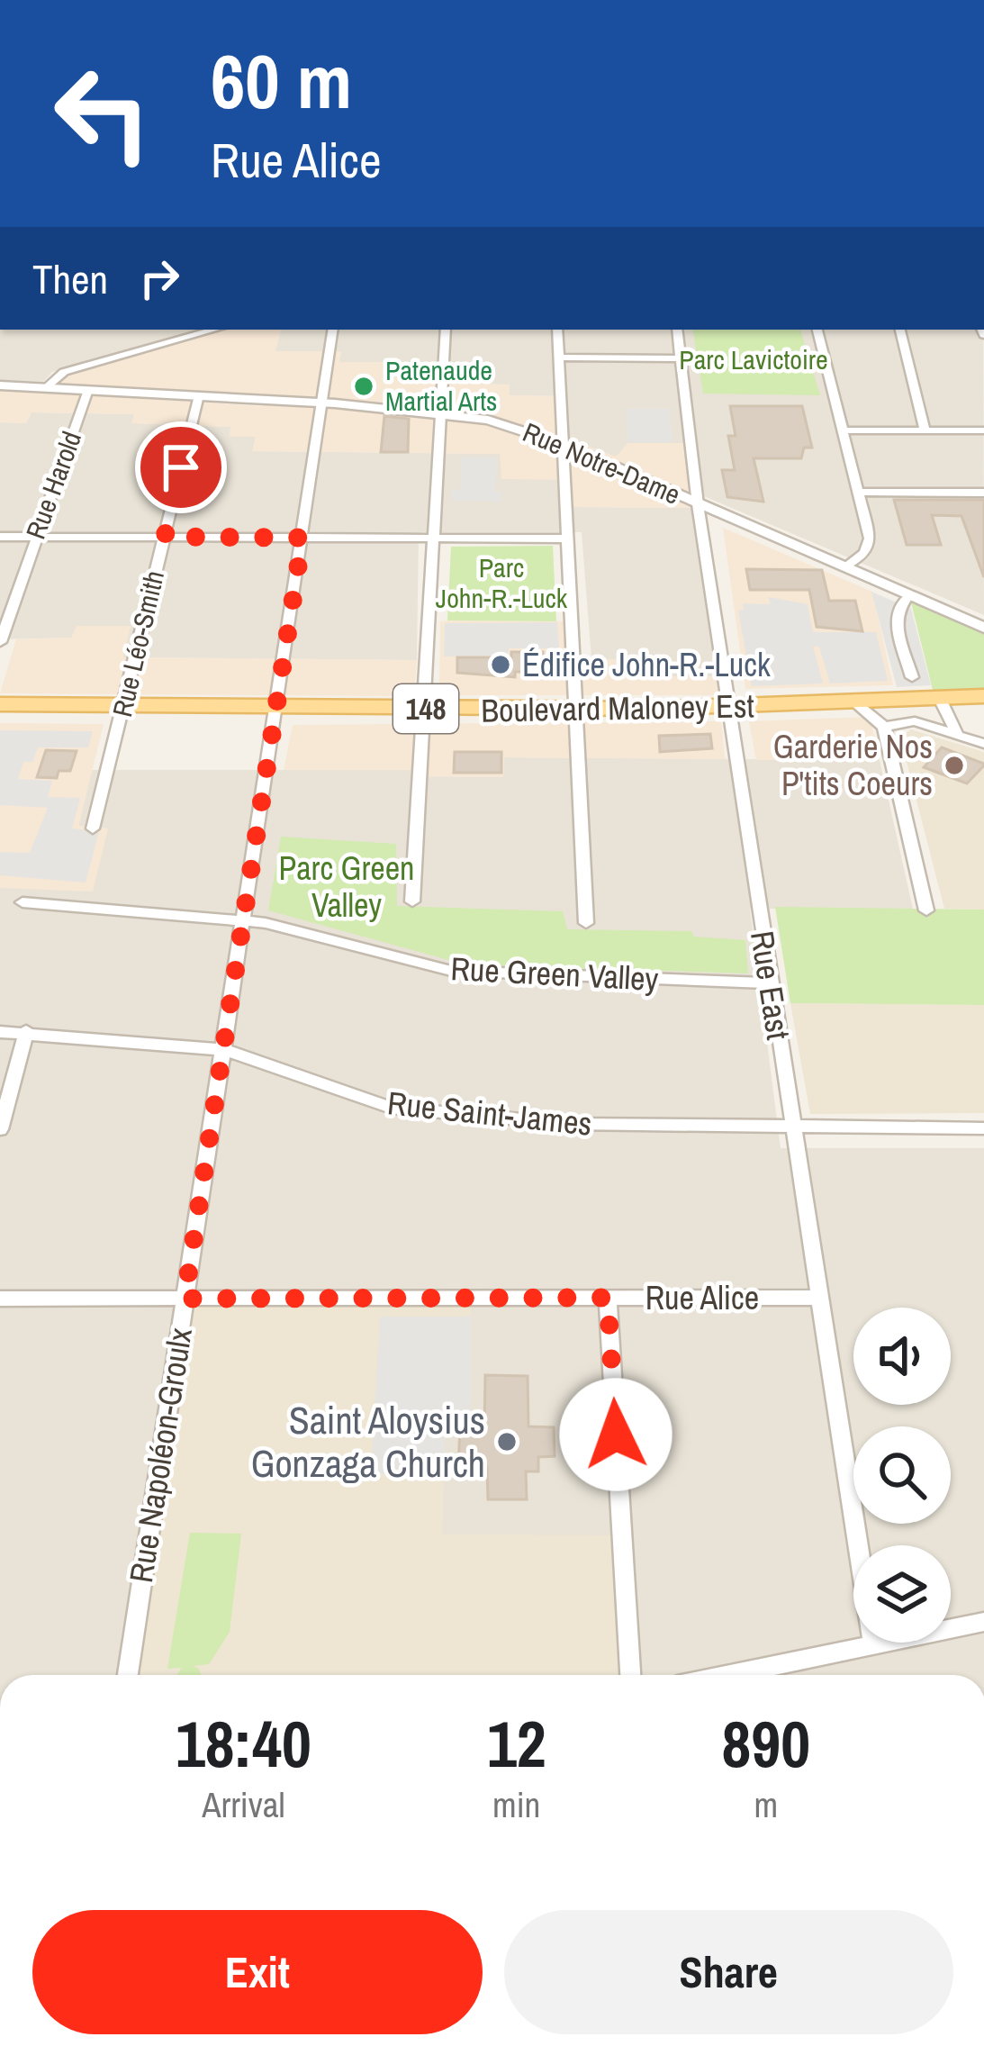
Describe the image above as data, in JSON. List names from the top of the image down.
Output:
{
  "streets": {
    "main road": ["Boulevard Maloney Est", "148"],
    "street": [
      "Rue Notre-Dame",
      "Rue Harold",
      "Rue Léo-Smith",
      "Rue Green Valley",
      "Rue East",
      "Rue Saint-James",
      "Rue Alice",
      "Rue Napoléon-Groulx"
    ]
  },
  "crossings": [
    ["Rue Notre-Dame", "Rue Harold"],
    ["Rue Notre-Dame", "Rue Léo-Smith"],
    ["Rue Notre-Dame", "Rue East"],
    ["Rue Notre-Dame", "Rue Napoléon-Groulx"],
    ["Rue Léo-Smith", "Boulevard Maloney Est"],
    ["Boulevard Maloney Est", "Rue East"],
    ["Boulevard Maloney Est", "Rue Napoléon-Groulx"],
    ["Rue Green Valley", "Rue East"],
    ["Rue Green Valley", "Rue Napoléon-Groulx"],
    ["Rue East", "Rue Saint-James"],
    ["Rue East", "Rue Alice"],
    ["Rue Saint-James", "Rue Napoléon-Groulx"],
    ["Rue Alice", "Rue Napoléon-Groulx"]
  ],
  "parks": ["Parc Lavictoire", "Parc John-R.-Luck", "Parc Green Valley"],
  "places": [
    "Patenaude Martial Arts",
    "Édifice John-R.-Luck",
    "Garderie Nos P'tits Coeurs",
    "Saint Aloysius Gonzaga Church"
  ],
  "page": {
    "turn": ["60 m", "Rue Alice"],
    "then": "Then",
    "eta": [
      "18:40",
      "Arrival",
      "12",
      "min",
      "890",
      "m"
    ],
    "buttons": ["Exit", "Share"]
  }
}
